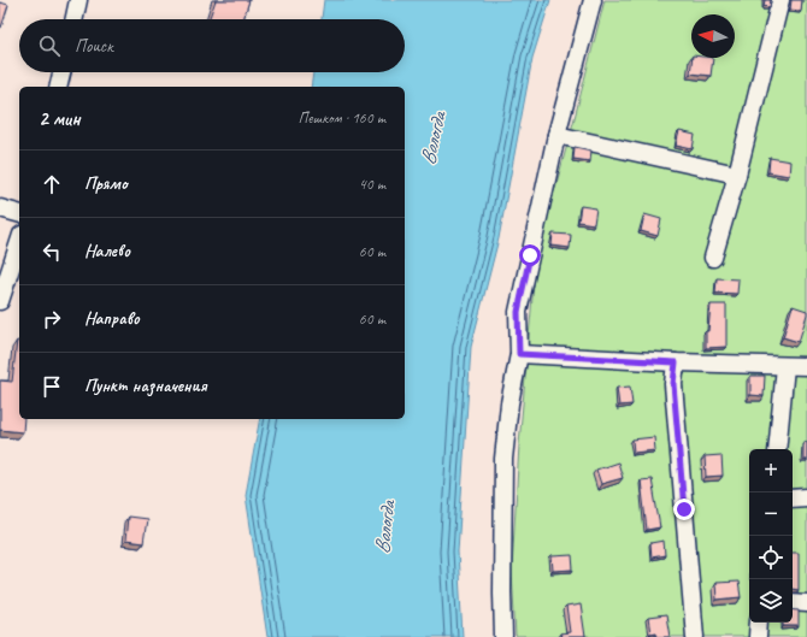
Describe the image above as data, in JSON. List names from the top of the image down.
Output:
{
  "water": ["Вологда"],
  "north": "left",
  "page": {
    "search": "Поиск",
    "heading": ["2 мин", "Пешком · 160 m"],
    "list": [
      ["Прямо", "40 m"],
      ["Налево", "60 m"],
      ["Направо", "60 m"],
      "Пункт назначения"
    ],
    "map_buttons": ["+", "−"]
  }
}
